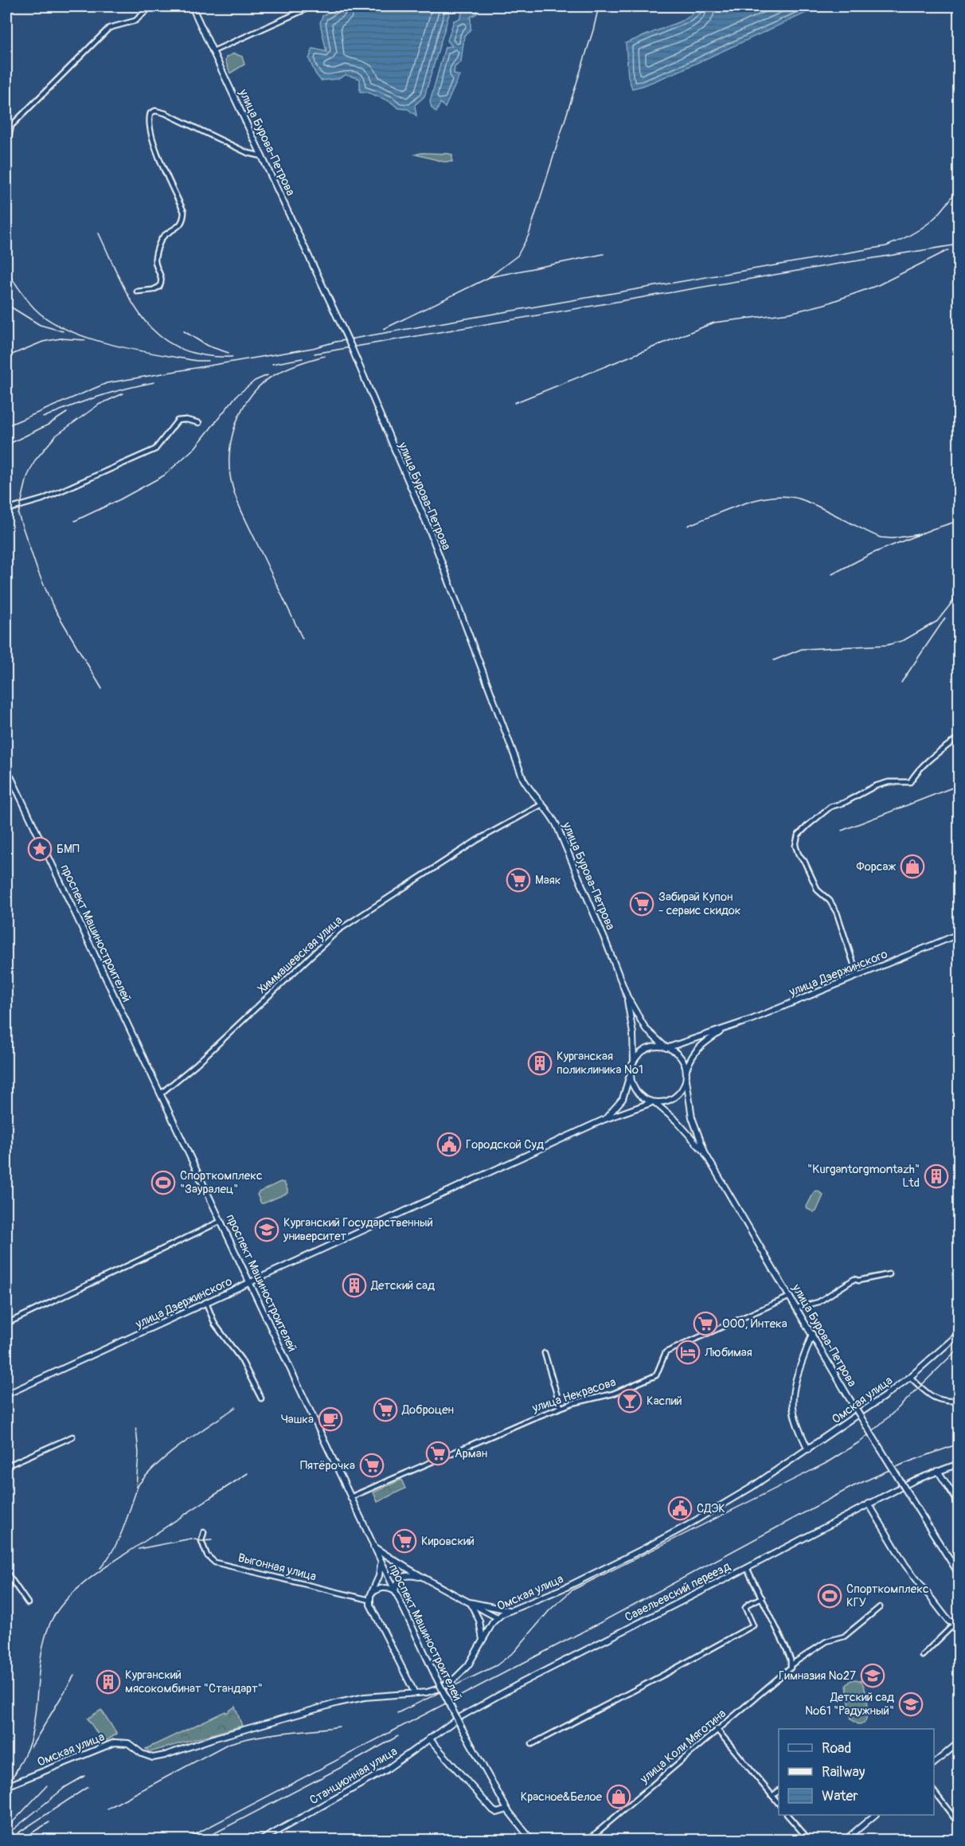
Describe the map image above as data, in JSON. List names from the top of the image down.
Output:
{
  "streets": {
    "main road": [
      "улица Бурова-Петрова",
      "проспект Машиностроителей",
      "улица Дзержинского",
      "Омская улица",
      "Савельевский переезд",
      "Станционная улица"
    ],
    "street": [
      "Химмашевская улица",
      "улица Некрасова",
      "Выгонная улица",
      "улица Коли Мяготина"
    ]
  },
  "crossings": [
    ["улица Бурова-Петрова", "Химмашевская улица"],
    ["улица Бурова-Петрова", "улица Дзержинского"],
    ["улица Бурова-Петрова", "улица Некрасова"],
    ["проспект Машиностроителей", "Химмашевская улица"],
    ["проспект Машиностроителей", "улица Дзержинского"],
    ["проспект Машиностроителей", "улица Некрасова"],
    ["Савельевский переезд", "Станционная улица"]
  ],
  "places": {
    "place": ["БМП"],
    "shop": ["Форсаж", "Красное&Белое"],
    "supermarket": [
      "Маяк",
      "Забирай Купон - сервис скидок",
      "ООО, Интека",
      "Доброцен",
      "Арман",
      "Пятёрочка",
      "Кировский"
    ],
    "building": [
      "Курганская поликлиника №1",
      "\"Kurgantorgmontazh\" Ltd",
      "Детский сад",
      "Курганский мясокомбинат \"Стандарт\""
    ],
    "public building": ["Городской Суд", "СДЭК"],
    "sports": ["Спорткомплекс \"Зауралец\"", "Спорткомплекс КГУ"],
    "school or university": ["Курганский Государственный университет", "Гимназия №27", "Детский сад №61 \"Радужный\""],
    "hotel": ["Любимая"],
    "bar": ["Каспий"],
    "cafe": ["Чашка"]
  },
  "legend": ["Road", "Railway", "Water"]
}
